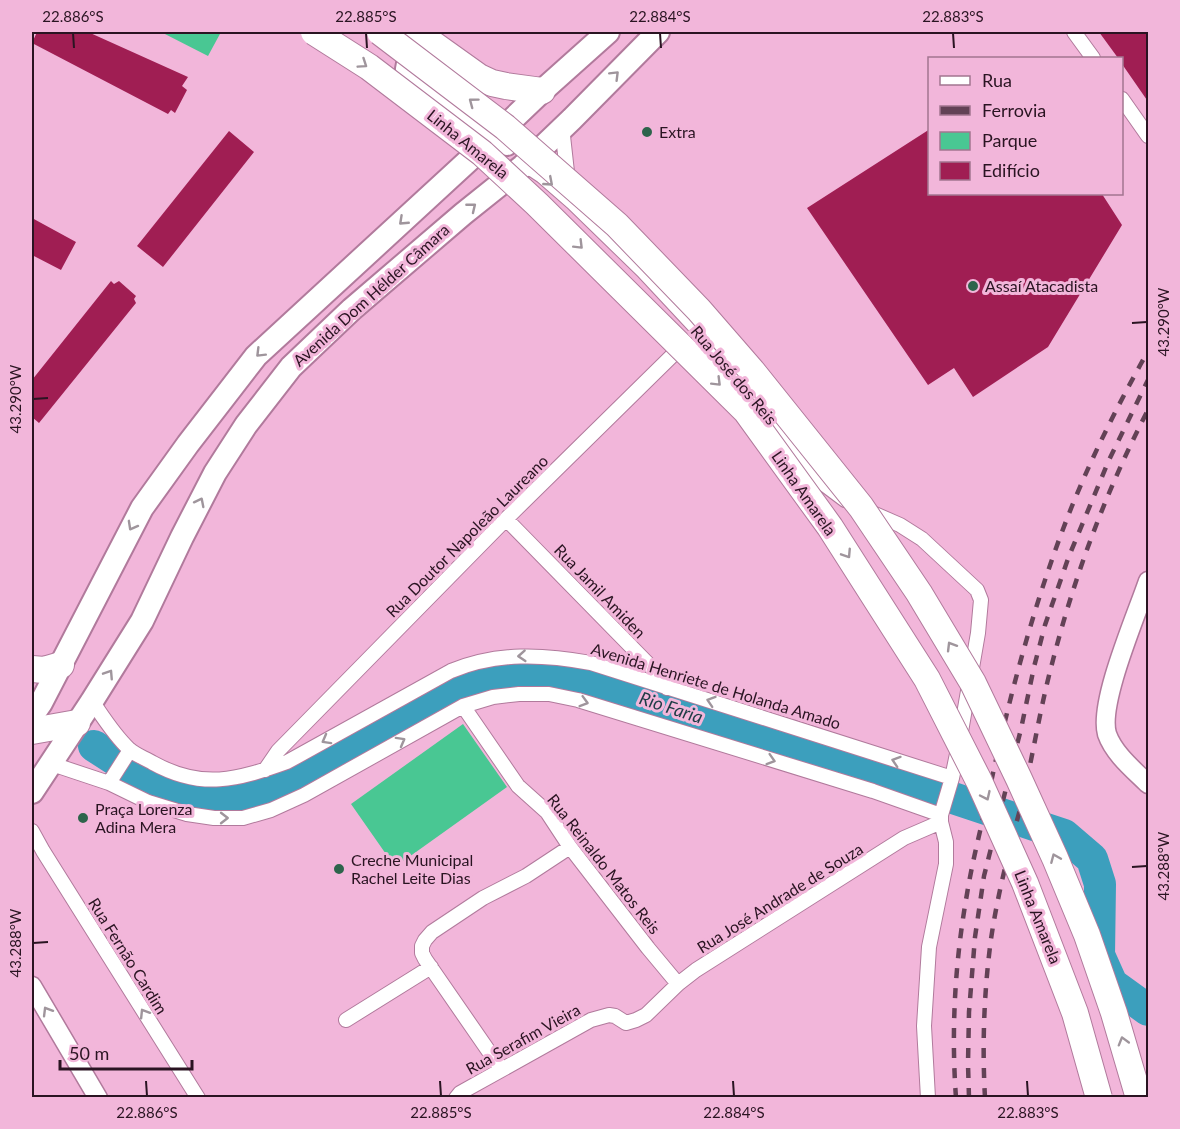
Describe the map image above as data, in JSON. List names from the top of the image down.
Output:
{
  "streets": {
    "highway": ["Linha Amarela"],
    "main road": ["Avenida Dom Hélder Câmara"],
    "street": [
      "Rua José dos Reis",
      "Rua Doutor Napoleão Laureano",
      "Rua Jamil Amiden",
      "Avenida Henriete de Holanda Amado",
      "Rua Reinaldo Matos Reis",
      "Rua José Andrade de Souza",
      "Rua Fernão Cardim",
      "Rua Serafim Vieira"
    ]
  },
  "crossings": [
    ["Avenida Dom Hélder Câmara", "Rua José dos Reis"],
    ["Avenida Dom Hélder Câmara", "Avenida Henriete de Holanda Amado"],
    ["Rua José dos Reis", "Rua Doutor Napoleão Laureano"],
    ["Rua José dos Reis", "Avenida Henriete de Holanda Amado"],
    ["Rua José dos Reis", "Rua José Andrade de Souza"],
    ["Rua Doutor Napoleão Laureano", "Rua Jamil Amiden"],
    ["Rua Doutor Napoleão Laureano", "Avenida Henriete de Holanda Amado"],
    ["Rua Jamil Amiden", "Avenida Henriete de Holanda Amado"],
    ["Rua Reinaldo Matos Reis", "Rua José Andrade de Souza"],
    ["Rua José Andrade de Souza", "Rua Serafim Vieira"]
  ],
  "water": ["Rio Faria"],
  "places": [
    "Extra",
    "Assaí Atacadista",
    "Praça Lorenza Adina Mera",
    "Creche Municipal Rachel Leite Dias"
  ],
  "legend": [
    "Rua",
    "Ferrovia",
    "Parque",
    "Edifício"
  ],
  "scale_bar": "50 m",
  "coordinates": [
    "22.886°S",
    "22.885°S",
    "22.884°S",
    "22.883°S",
    "43.290°W",
    "43.288°W"
  ]
}
